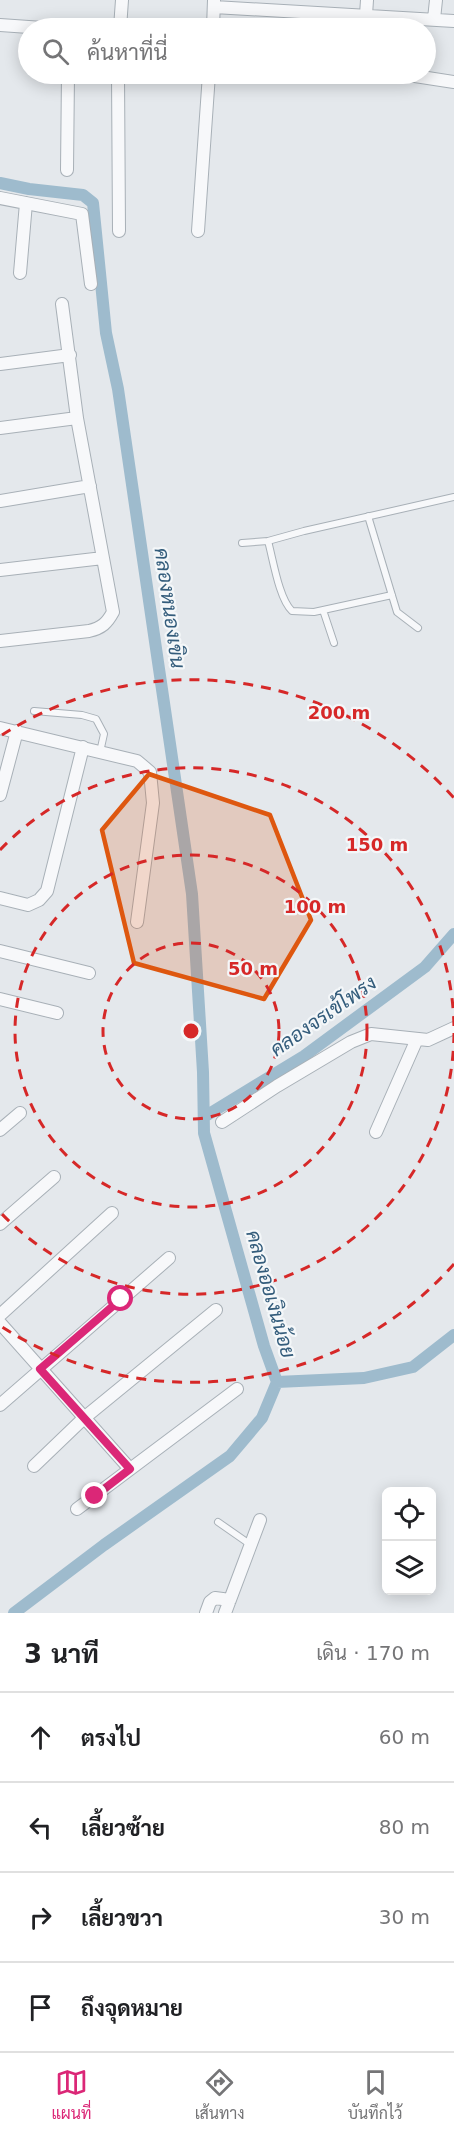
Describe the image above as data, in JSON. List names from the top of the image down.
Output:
{
  "water": ["คลองหนองเขิน", "คลองจรเข้โพรง", "คลองออเงินน้อย"],
  "page": {
    "search": "ค้นหาที่นี่",
    "heading": ["3 นาที", "เดิน · 170 m"],
    "list": [
      ["ตรงไป", "60 m"],
      ["เลี้ยวซ้าย", "80 m"],
      ["เลี้ยวขวา", "30 m"],
      "ถึงจุดหมาย"
    ],
    "nav": ["แผนที่", "เส้นทาง", "บันทึกไว้"]
  },
  "rings": [
    "200 m",
    "150 m",
    "100 m",
    "50 m"
  ]
}
